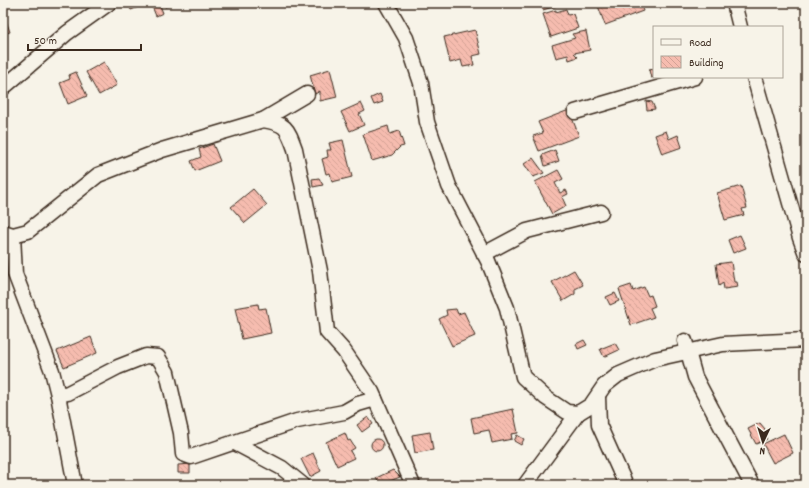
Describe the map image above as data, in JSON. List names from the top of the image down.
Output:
{
  "legend": ["Road", "Building"],
  "scale_bar": "50 m",
  "north": "bottom"
}
